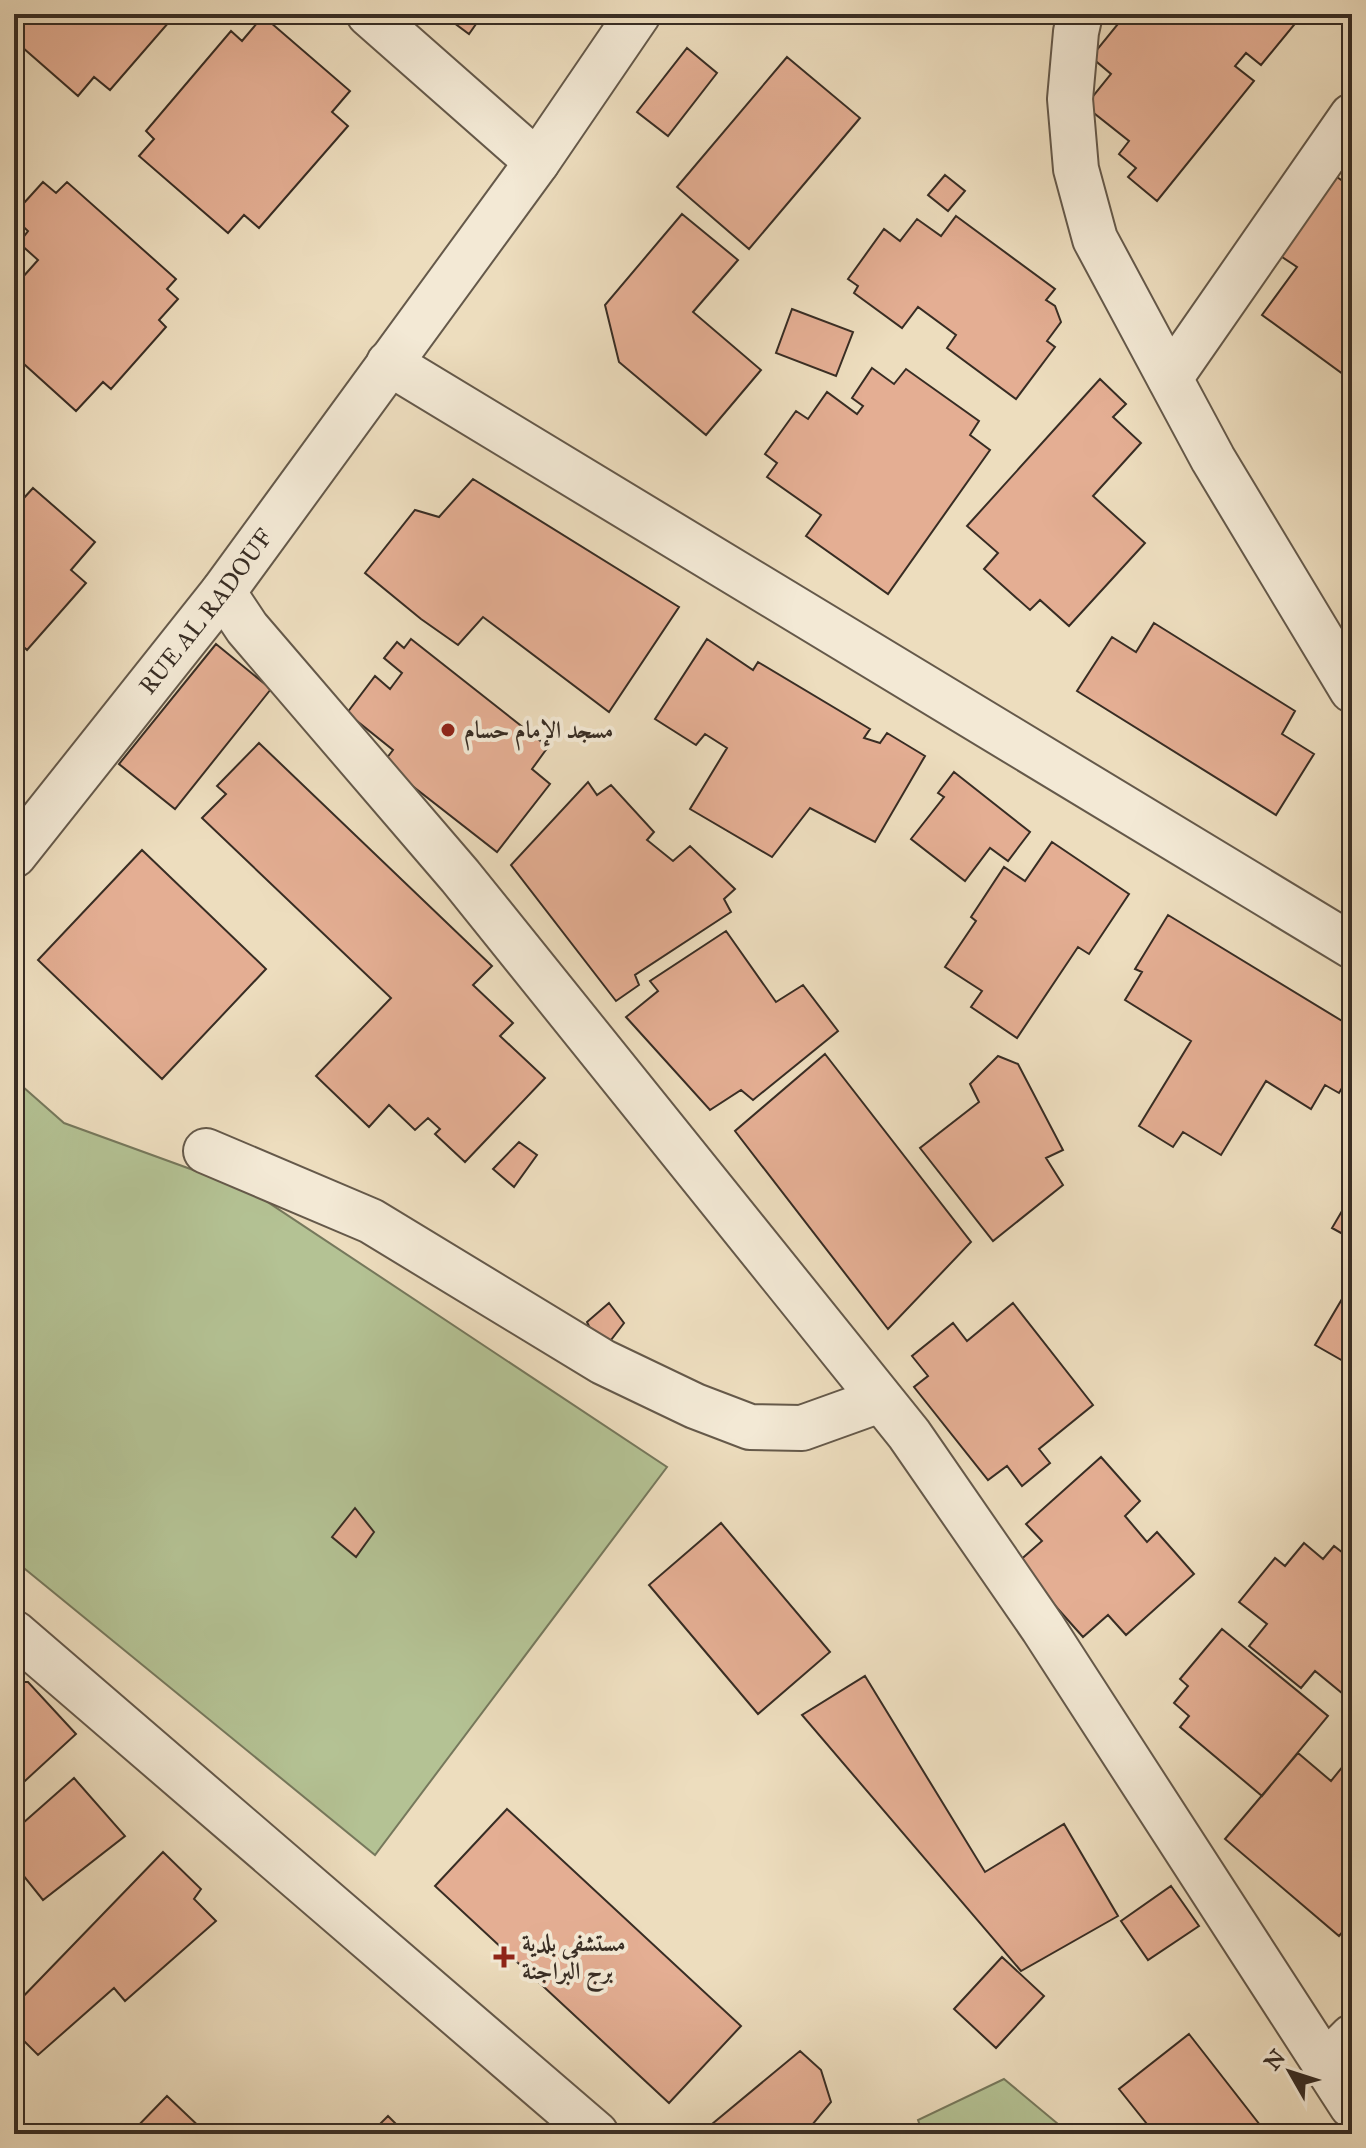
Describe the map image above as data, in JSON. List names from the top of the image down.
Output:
{
  "streets": {
    "street": ["RUE AL RADOUF"]
  },
  "places": {
    "other": ["مسجد الإمام حسام"],
    "health": ["مستشفی بلدیة برج البراجنة"]
  },
  "north": "top left"
}
